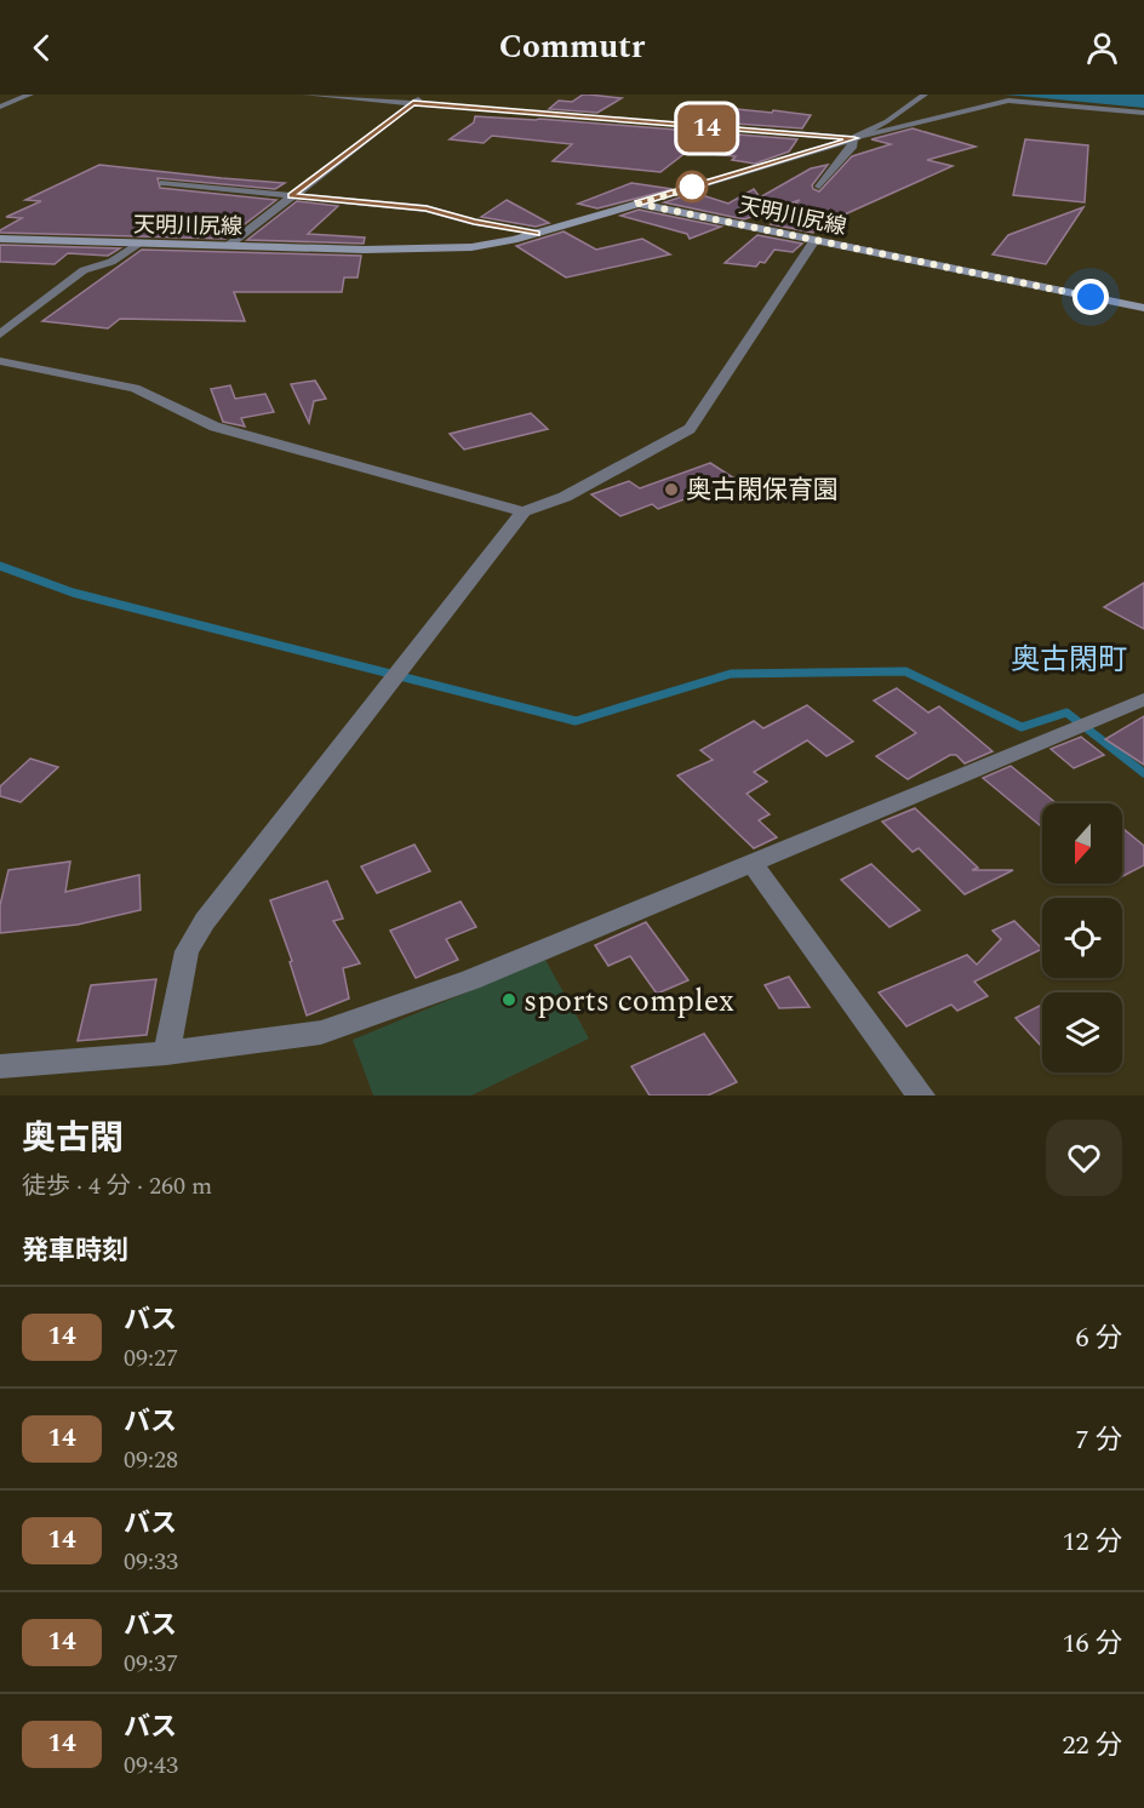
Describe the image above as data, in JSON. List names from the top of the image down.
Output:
{
  "streets": {
    "main road": ["天明川尻線"]
  },
  "districts": ["奥古閑町"],
  "places": ["奥古閑保育園", "sports complex"],
  "lines": ["bus line 14"],
  "north": "bottom",
  "page": {
    "header": "Commutr",
    "on_map": "14",
    "heading": [
      ["奥古閑", "徒歩 · 4 分 · 260 m"],
      "発車時刻"
    ],
    "list": [
      {
        "mark": "14",
        "name": "バス",
        "note": "09:27",
        "value": "6 分"
      },
      {
        "mark": "14",
        "name": "バス",
        "note": "09:28",
        "value": "7 分"
      },
      {
        "mark": "14",
        "name": "バス",
        "note": "09:33",
        "value": "12 分"
      },
      {
        "mark": "14",
        "name": "バス",
        "note": "09:37",
        "value": "16 分"
      },
      {
        "mark": "14",
        "name": "バス",
        "note": "09:43",
        "value": "22 分"
      }
    ]
  }
}
